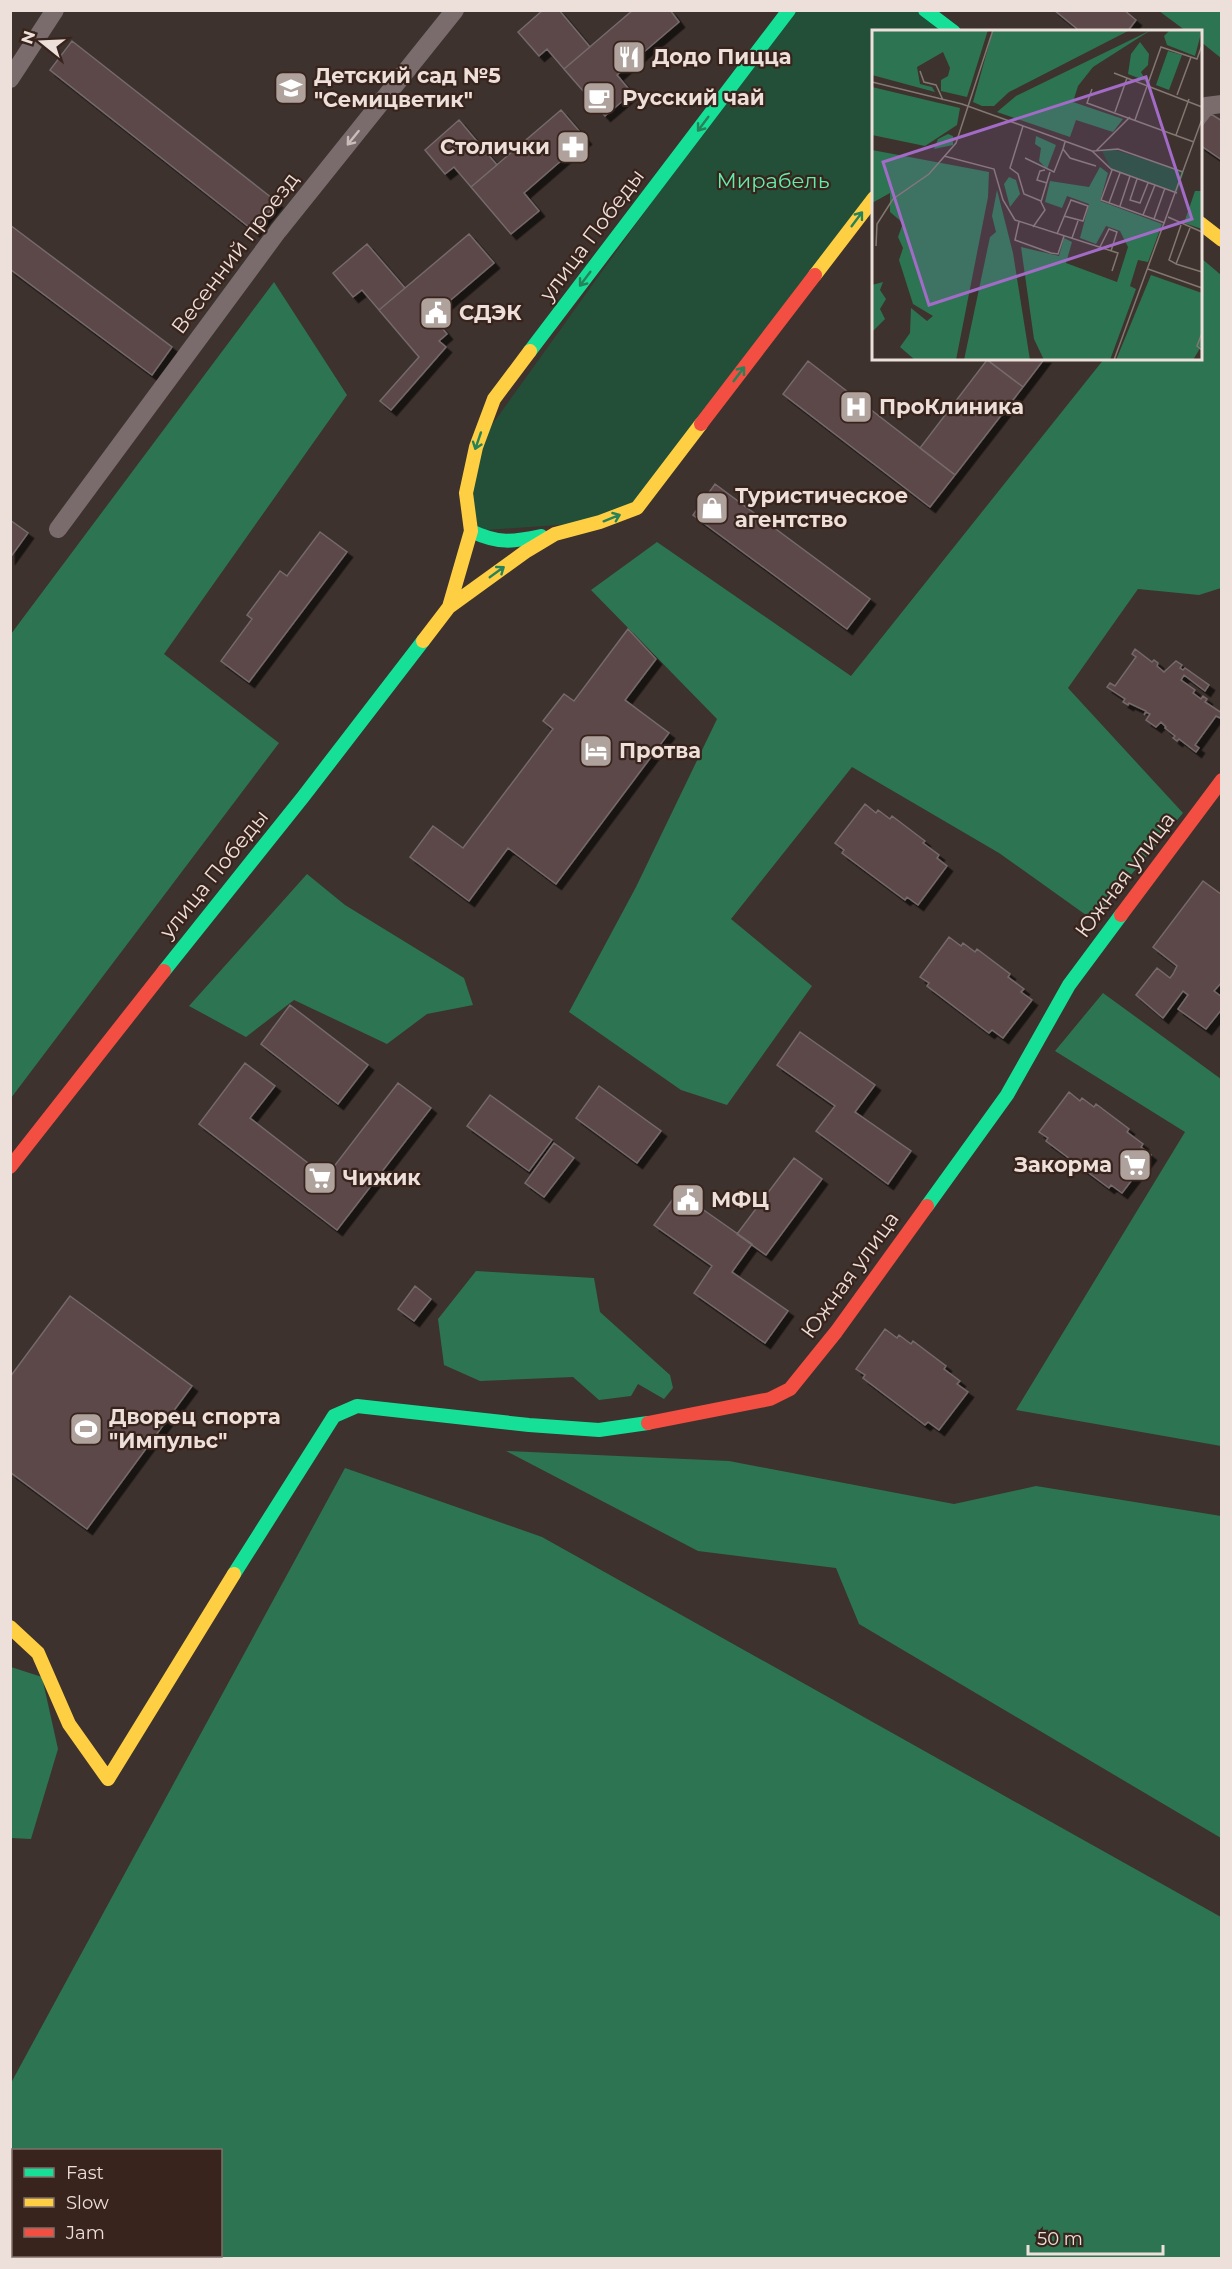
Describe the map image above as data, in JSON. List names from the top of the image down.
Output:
{
  "streets": {
    "street": ["улица Победы", "Весенний проезд", "Южная улица"]
  },
  "one_way": ["Весенний проезд"],
  "parks": ["Мирабель"],
  "places": {
    "restaurant": ["Додо Пицца"],
    "school or university": ["Детский сад №5 \"Семицветик\""],
    "cafe": ["Русский чай"],
    "pharmacy": ["Столички"],
    "public building": ["СДЭК", "МФЦ"],
    "hospital": ["ПроКлиника"],
    "shop": ["Туристическое агентство"],
    "hotel": ["Протва"],
    "supermarket": ["Закорма", "Чижик"],
    "sports": ["Дворец спорта \"Импульс\""]
  },
  "legend": ["Fast", "Slow", "Jam"],
  "scale_bar": "50 m",
  "north": "left"
}
